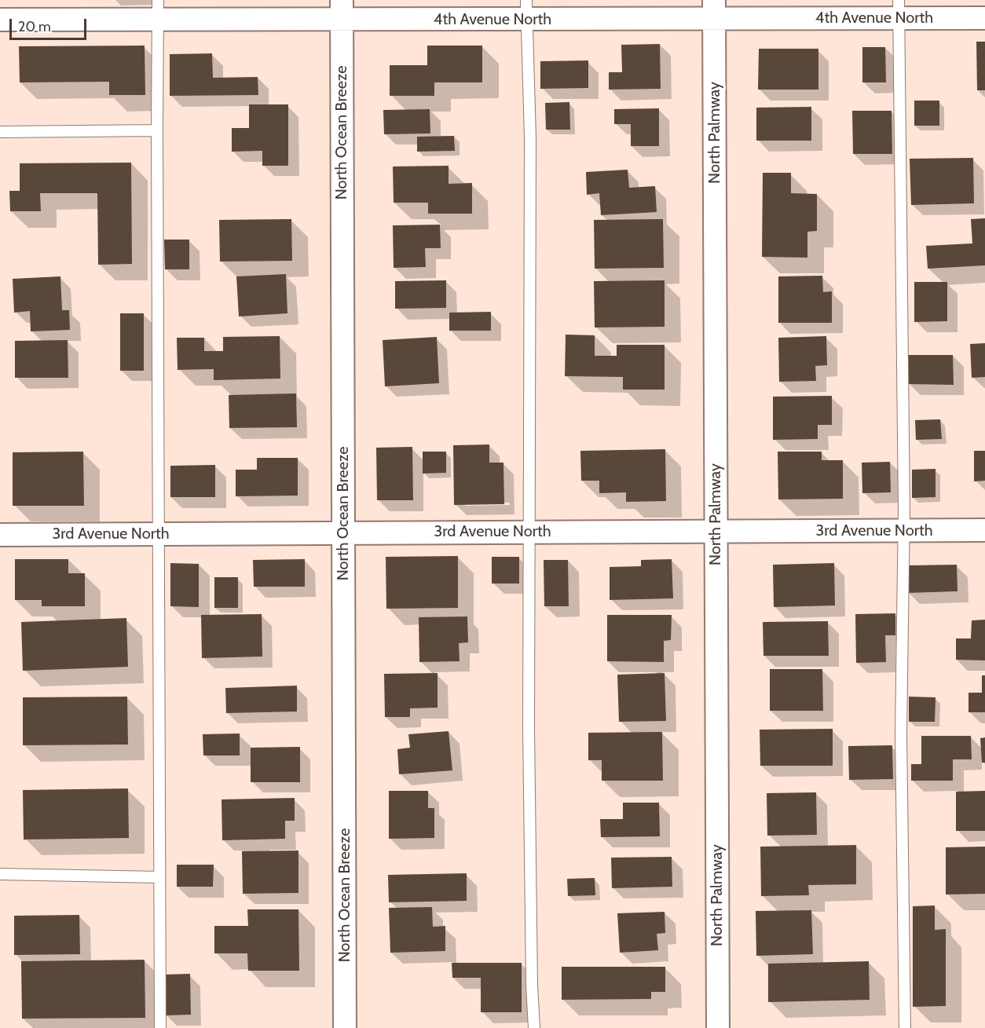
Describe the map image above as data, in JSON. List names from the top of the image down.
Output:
{
  "streets": {
    "street": [
      "4th Avenue North",
      "North Ocean Breeze",
      "North Palmway",
      "3rd Avenue North"
    ]
  },
  "crossings": [
    ["4th Avenue North", "North Ocean Breeze"],
    ["4th Avenue North", "North Palmway"],
    ["North Ocean Breeze", "3rd Avenue North"],
    ["North Palmway", "3rd Avenue North"]
  ],
  "scale_bar": "20 m"
}
